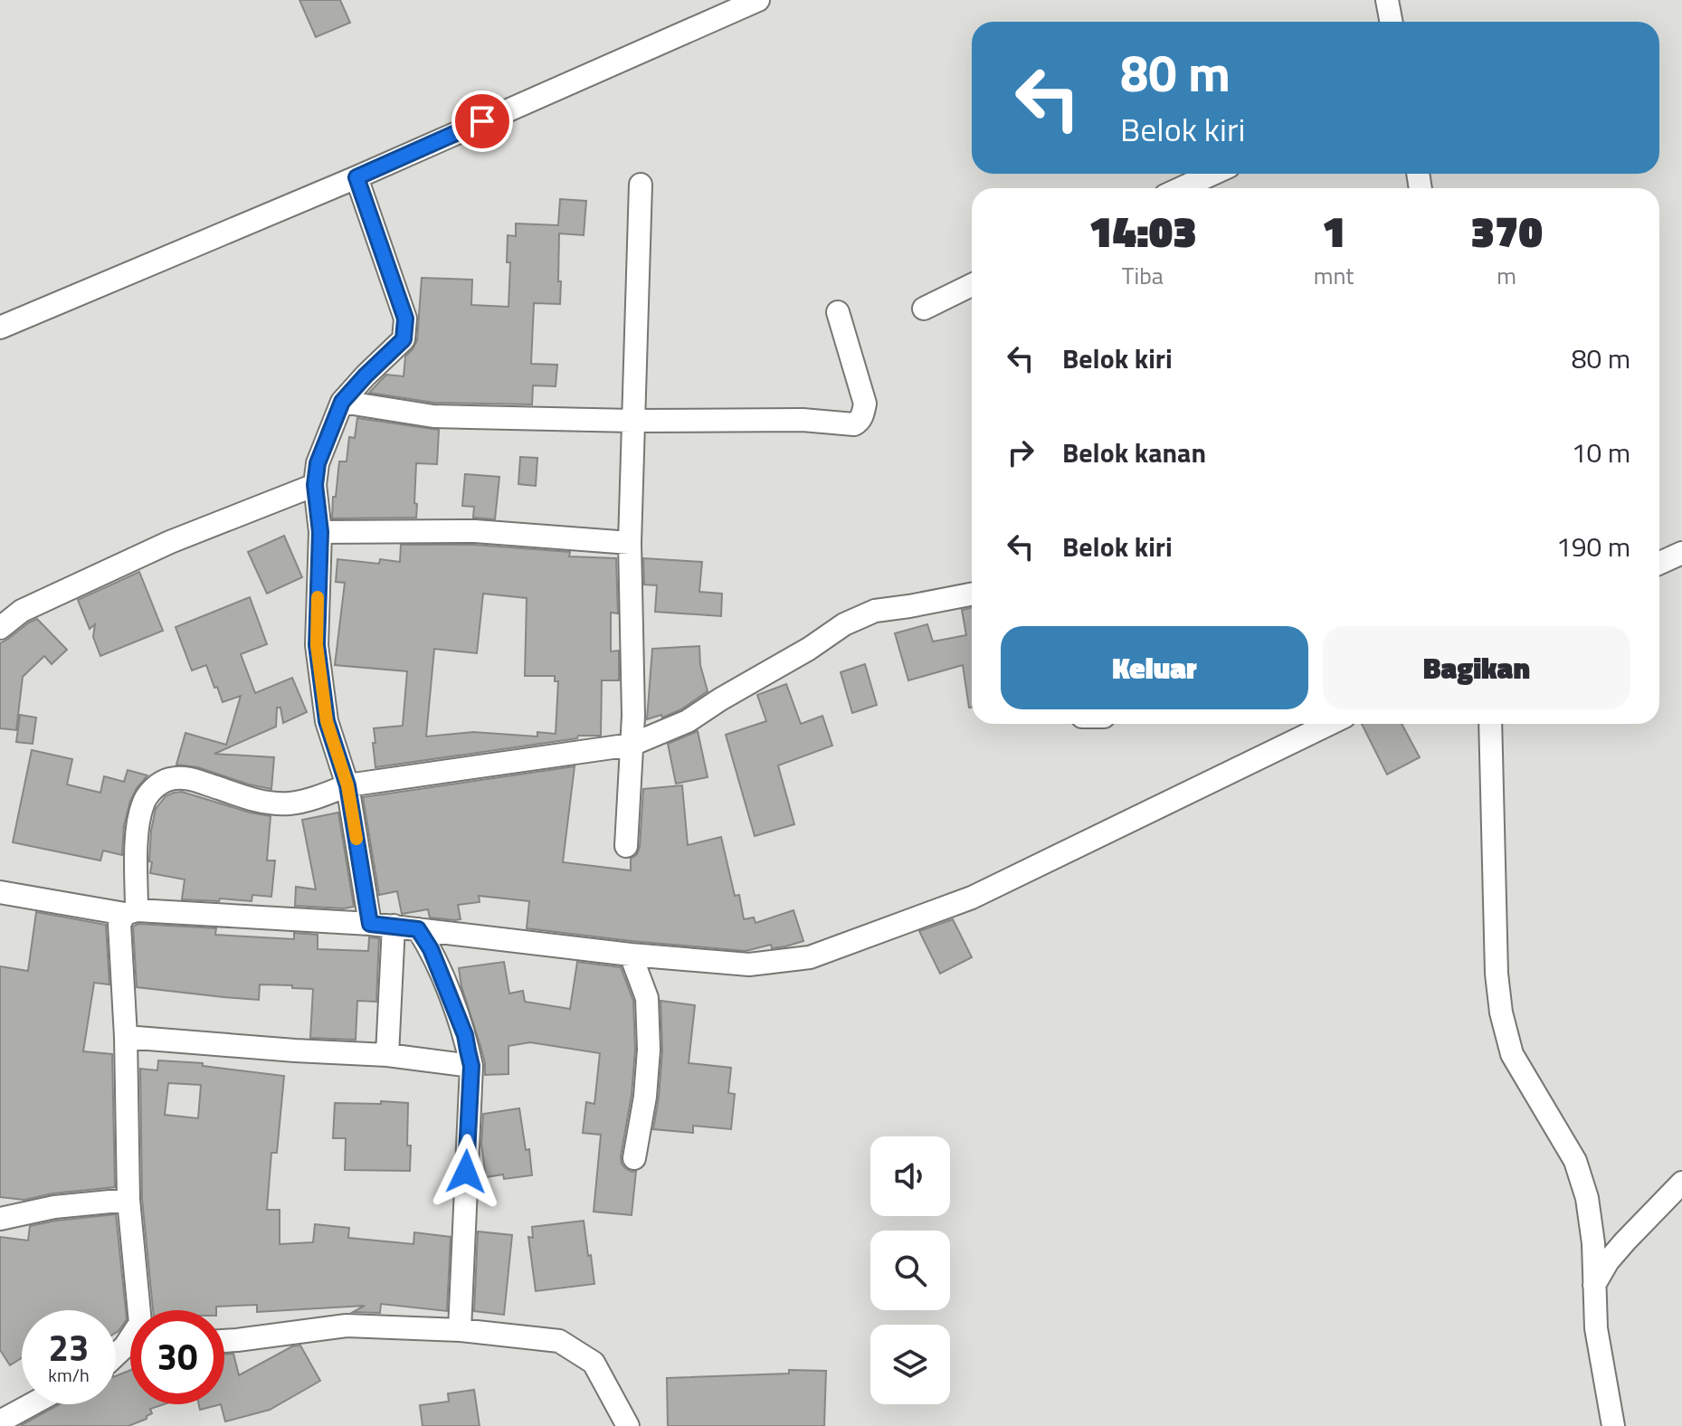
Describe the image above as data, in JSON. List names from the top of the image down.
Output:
{
  "page": {
    "turn": ["80 m", "Belok kiri"],
    "eta": [
      "14:03",
      "Tiba",
      "1",
      "mnt",
      "370",
      "m"
    ],
    "list": [
      {
        "name": "Belok kiri",
        "value": "80 m"
      },
      {
        "name": "Belok kanan",
        "value": "10 m"
      },
      {
        "name": "Belok kiri",
        "value": "190 m"
      }
    ],
    "buttons": ["Keluar", "Bagikan"],
    "speed": "23 km/h",
    "limit": "30"
  }
}
